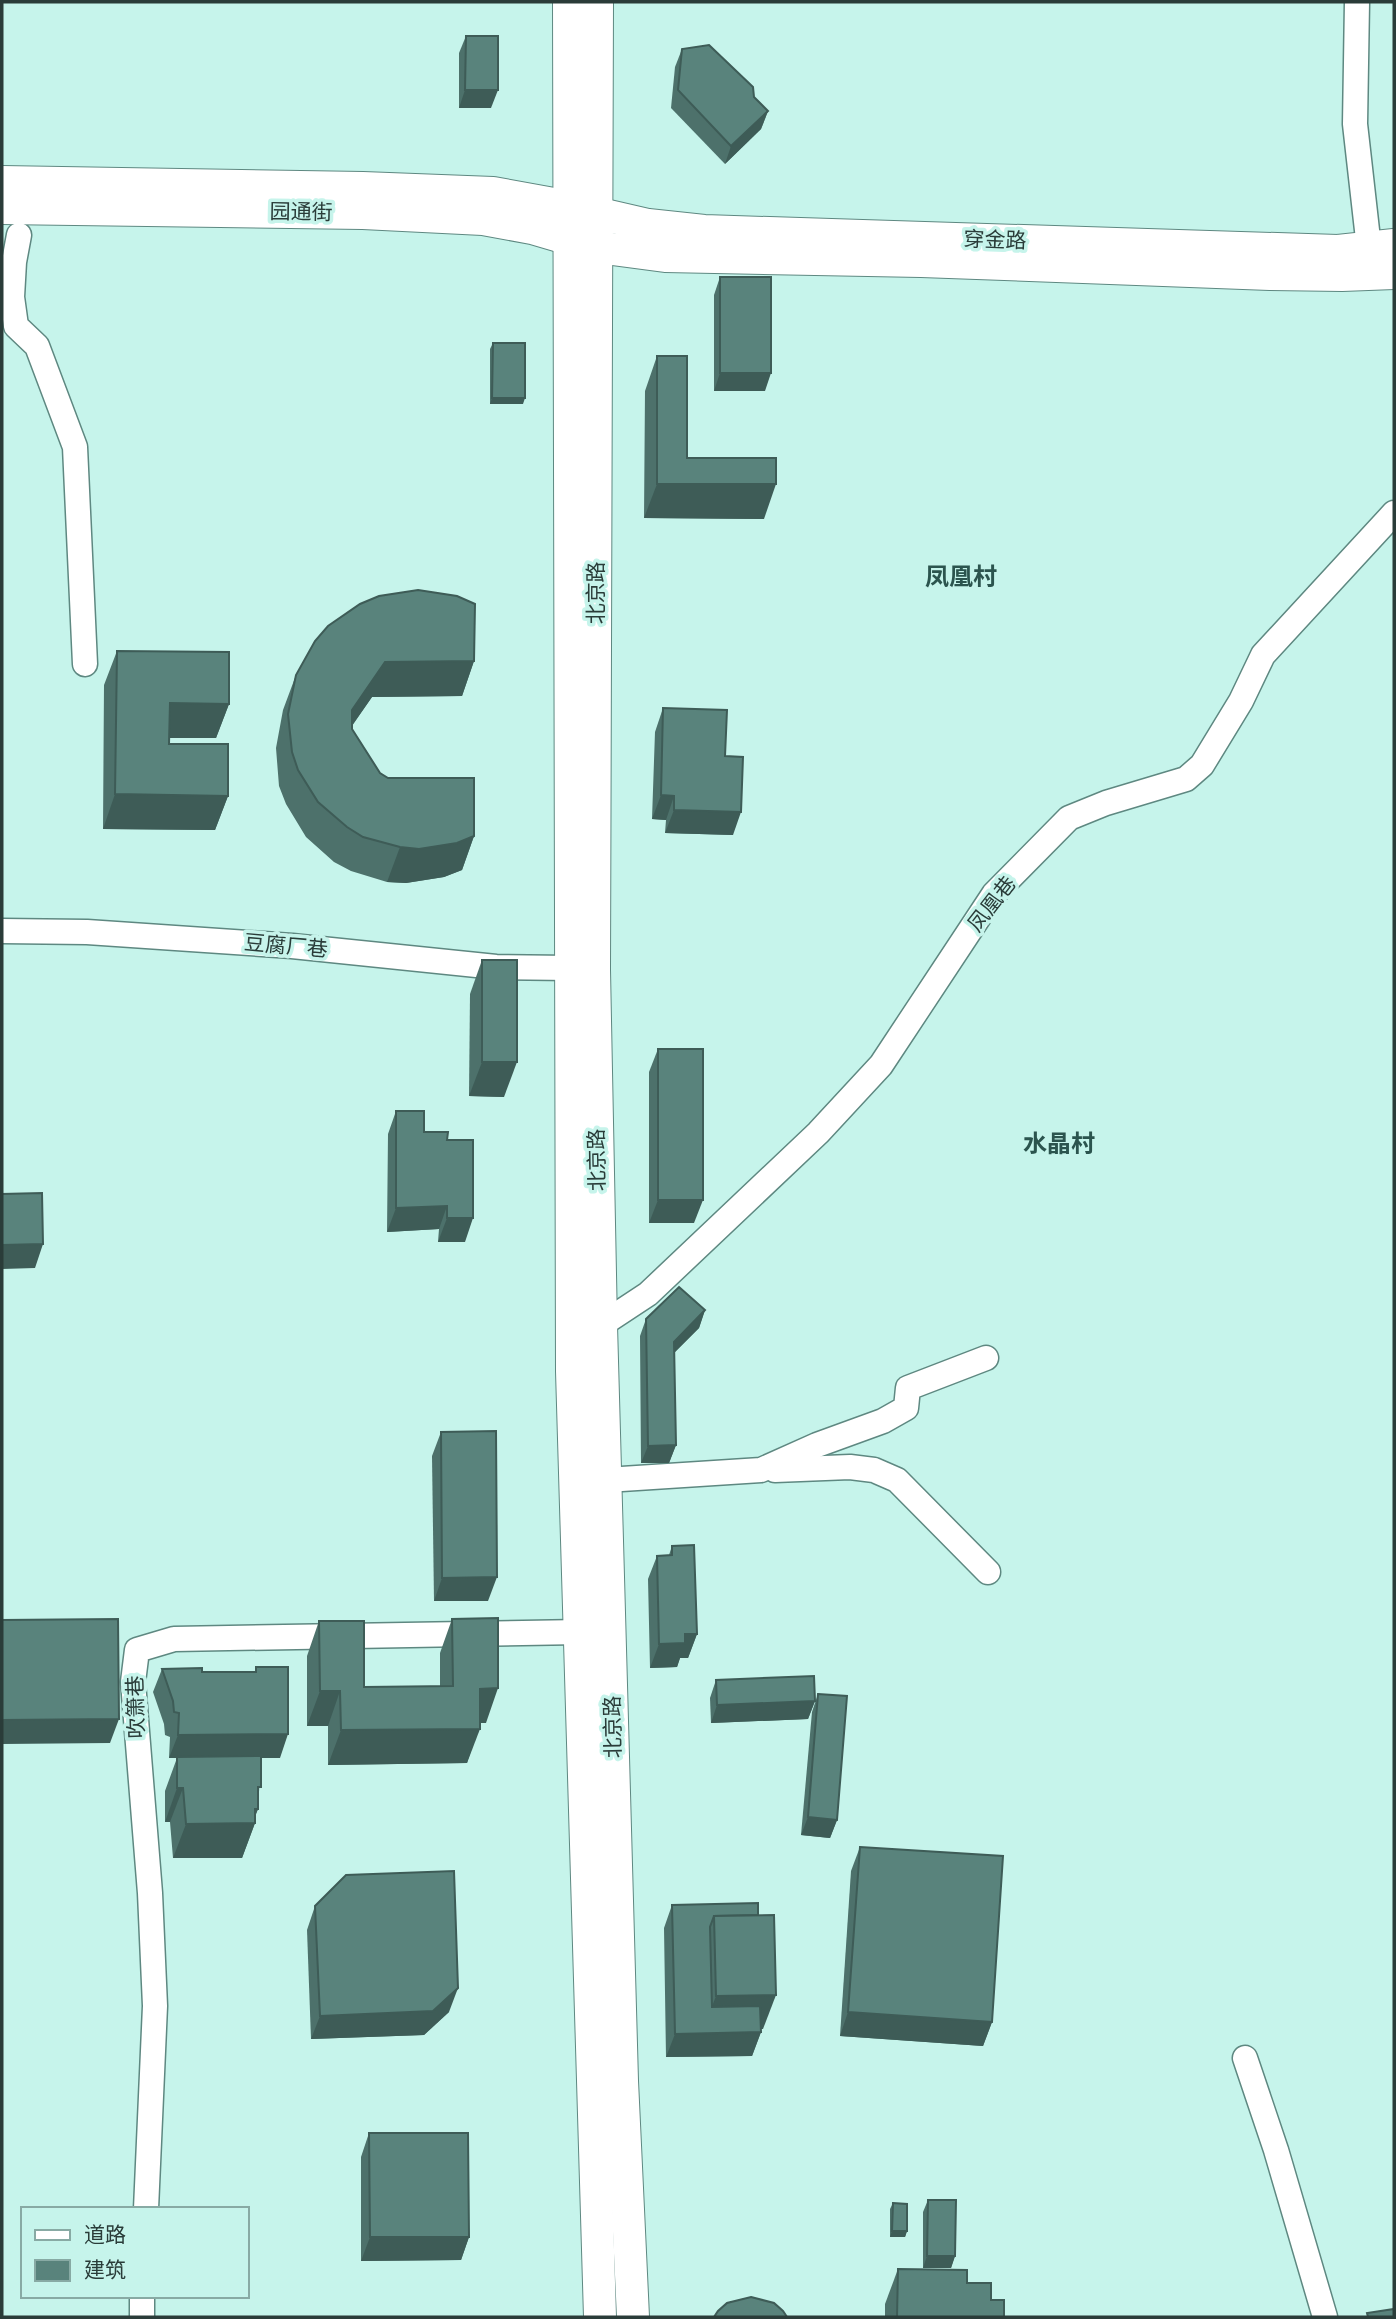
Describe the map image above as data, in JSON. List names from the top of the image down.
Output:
{
  "streets": {
    "main road": ["园通街", "穿金路", "北京路"],
    "street": ["凤凰巷", "豆腐厂巷", "吹箫巷"]
  },
  "crossings": [
    ["园通街", "穿金路"],
    ["园通街", "北京路"],
    ["穿金路", "北京路"],
    ["北京路", "凤凰巷"],
    ["北京路", "豆腐厂巷"],
    ["北京路", "吹箫巷"]
  ],
  "districts": ["凤凰村", "水晶村"],
  "legend": ["道路", "建筑"]
}
